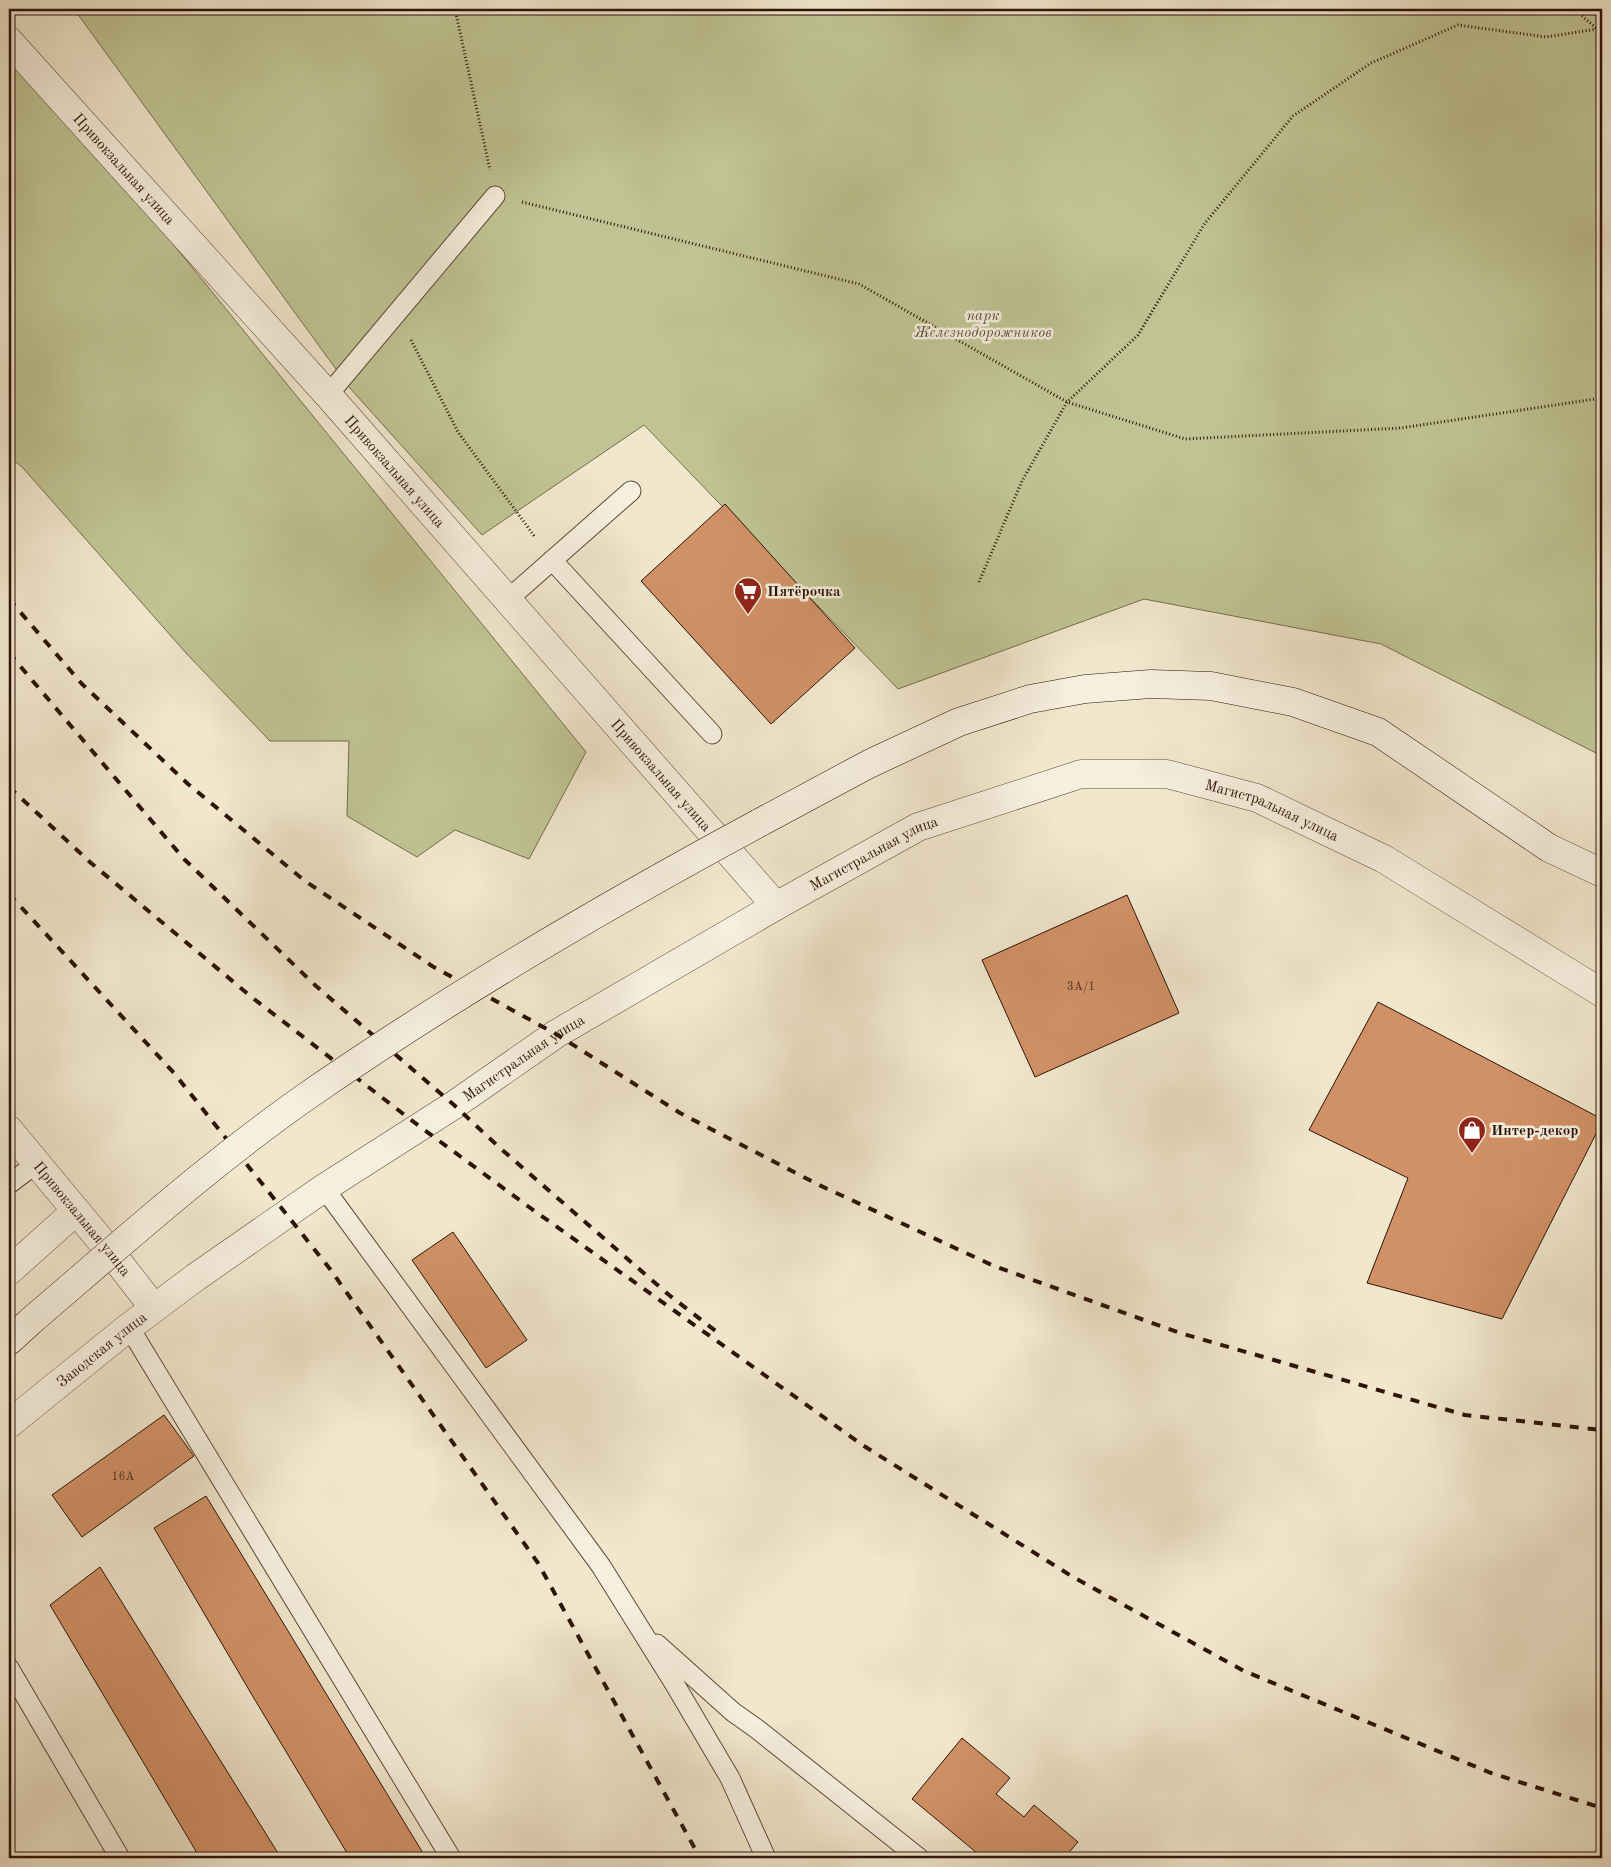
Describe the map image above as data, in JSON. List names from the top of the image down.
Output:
{
  "streets": {
    "street": ["Привокзальная улица", "Магистральная улица", "Заводская улица"]
  },
  "crossings": [
    ["Привокзальная улица", "Магистральная улица"],
    ["Привокзальная улица", "Заводская улица"],
    ["Магистральная улица", "Заводская улица"]
  ],
  "parks": ["парк Железнодорожников"],
  "places": {
    "supermarket": ["Пятёрочка"],
    "shop": ["Интер-декор"]
  },
  "house_numbers": ["3А/1", "16А"]
}
